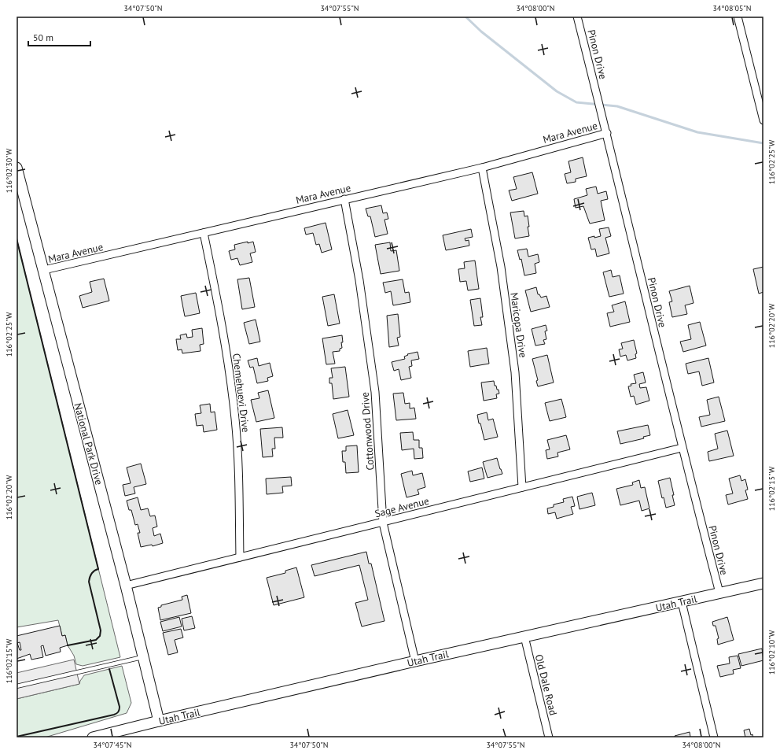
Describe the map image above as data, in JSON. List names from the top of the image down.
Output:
{
  "streets": {
    "main road": ["National Park Drive", "Utah Trail"],
    "street": [
      "Pinon Drive",
      "Mara Avenue",
      "Maricopa Drive",
      "Chemehuevi Drive",
      "Cottonwood Drive",
      "Sage Avenue",
      "Old Dale Road"
    ]
  },
  "crossings": [
    ["Pinon Drive", "Mara Avenue"],
    ["Pinon Drive", "Sage Avenue"],
    ["Pinon Drive", "Utah Trail"],
    ["Mara Avenue", "Maricopa Drive"],
    ["Mara Avenue", "Chemehuevi Drive"],
    ["Mara Avenue", "Cottonwood Drive"],
    ["Mara Avenue", "National Park Drive"],
    ["Maricopa Drive", "Sage Avenue"],
    ["Chemehuevi Drive", "Sage Avenue"],
    ["Cottonwood Drive", "Sage Avenue"],
    ["Cottonwood Drive", "Utah Trail"],
    ["National Park Drive", "Sage Avenue"],
    ["National Park Drive", "Utah Trail"],
    ["Utah Trail", "Old Dale Road"]
  ],
  "scale_bar": "50 m",
  "coordinates": [
    "34°07'50\"N",
    "34°07'55\"N",
    "34°08'00\"N",
    "34°08'05\"N",
    "116°02'25\"W",
    "116°02'30\"W",
    "116°02'20\"W",
    "116°02'15\"W",
    "116°02'10\"W",
    "34°07'45\"N"
  ]
}
